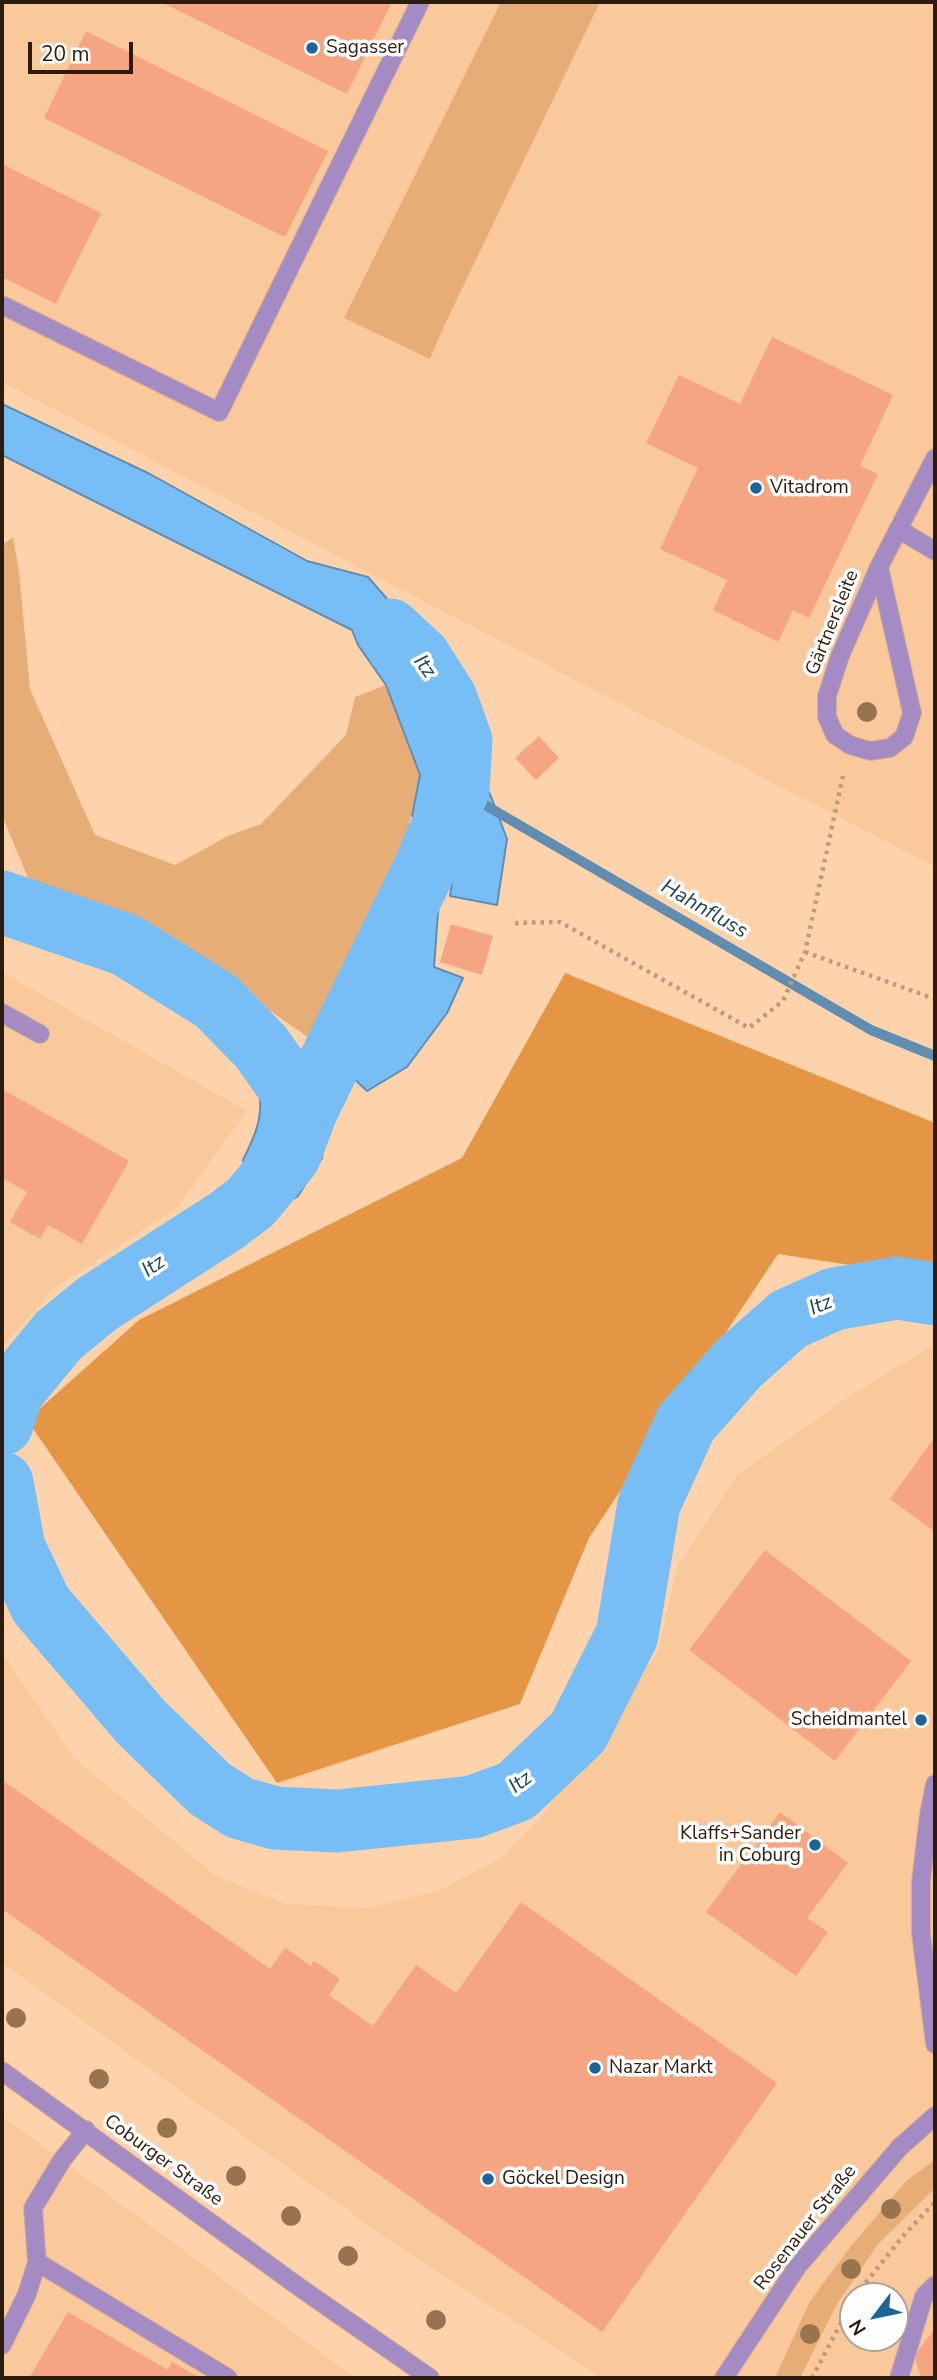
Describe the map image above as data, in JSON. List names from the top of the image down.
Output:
{
  "streets": {
    "street": ["Gärtnersleite", "Coburger Straße", "Rosenauer Straße"]
  },
  "water": ["Itz", "Hahnfluss"],
  "places": [
    "Sagasser",
    "Vitadrom",
    "Scheidmantel",
    "Klaffs+Sander in Coburg",
    "Nazar Markt",
    "Göckel Design"
  ],
  "scale_bar": "20 m",
  "north": "bottom left"
}
